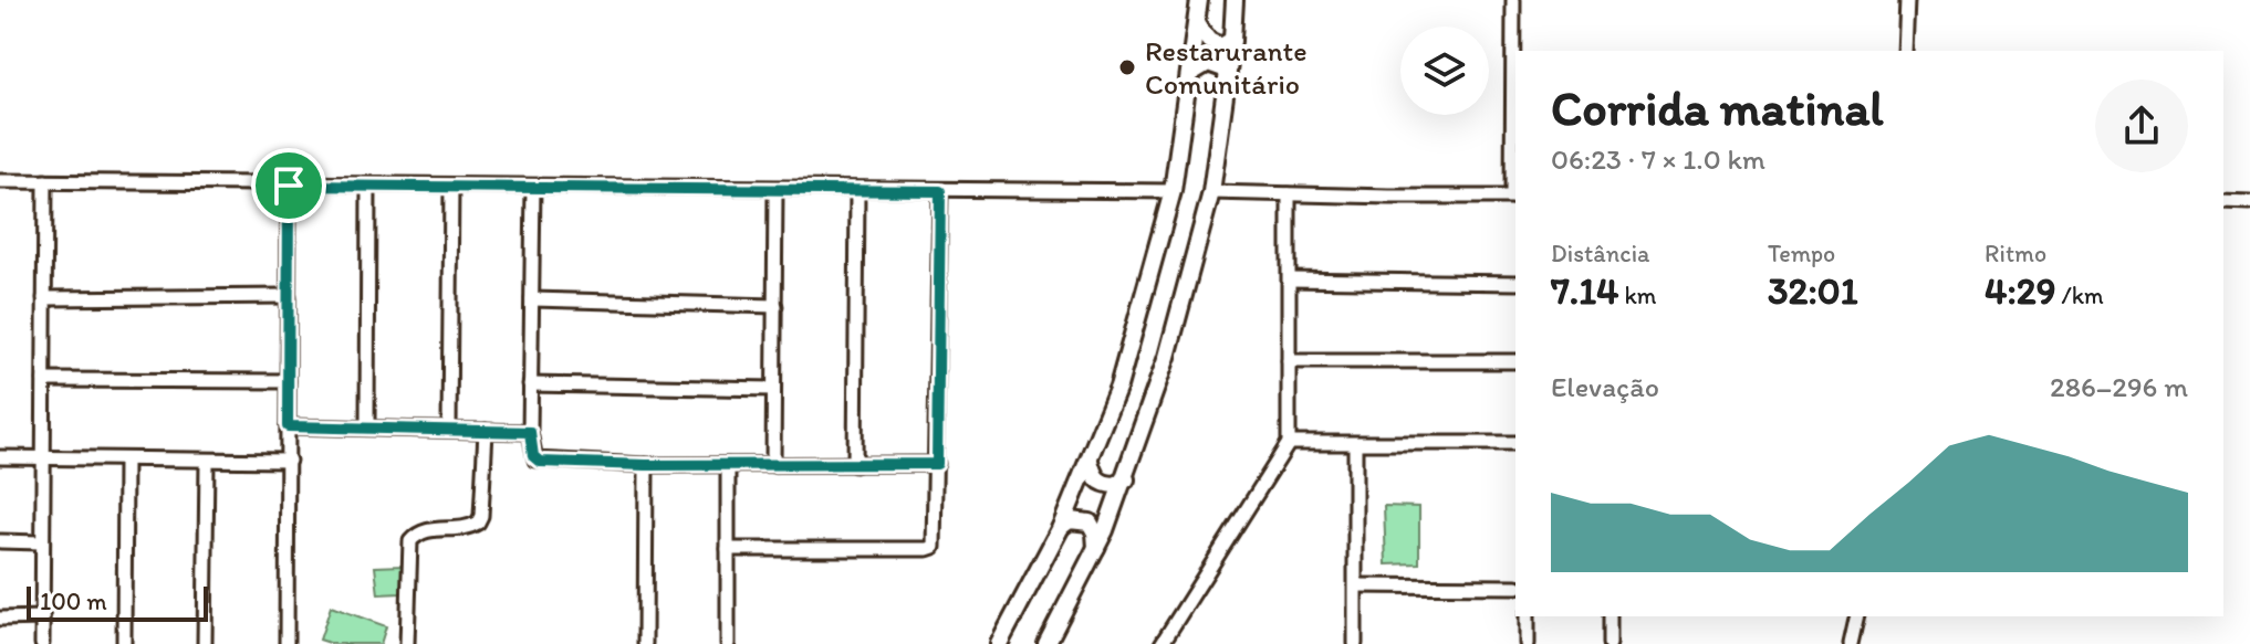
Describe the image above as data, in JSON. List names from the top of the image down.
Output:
{
  "places": ["Restarurante Comunitário"],
  "scale_bar": "100 m",
  "page": {
    "heading": ["Corrida matinal", "06:23 · 7 × 1.0 km"],
    "stats": [
      ["Distância", "7.14 km"],
      ["Tempo", "32:01"],
      ["Ritmo", "4:29 /km"]
    ],
    "chart": ["Elevação", "286–296 m"],
    "scale": "100 m"
  }
}
